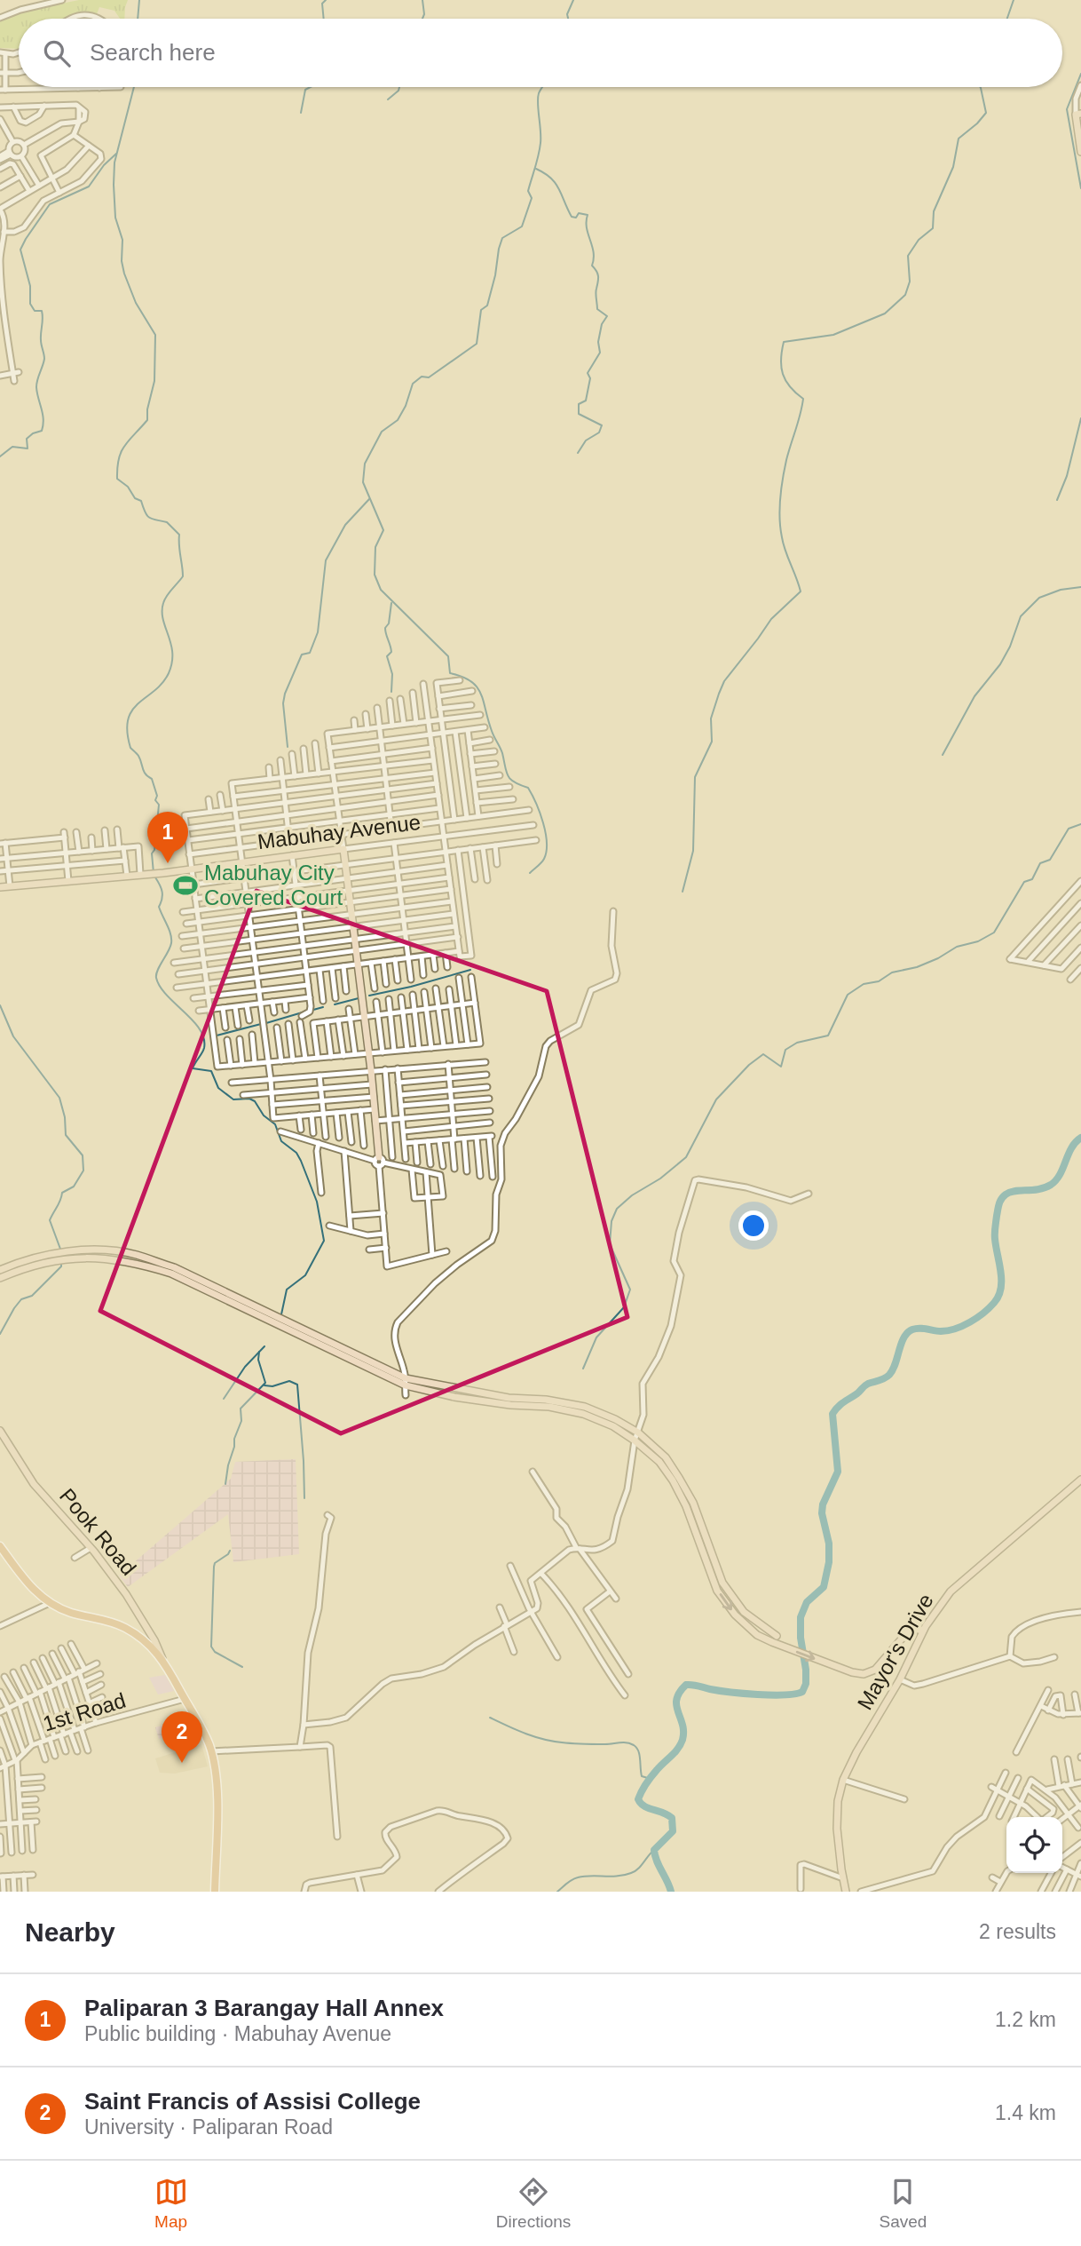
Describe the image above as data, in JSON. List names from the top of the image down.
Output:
{
  "streets": {
    "street": [
      "Mabuhay Avenue",
      "Pook Road",
      "Mayor's Drive",
      "1st Road"
    ]
  },
  "places": {
    "sports": ["Mabuhay City Covered Court"]
  },
  "page": {
    "search": "Search here",
    "pins": ["1", "2"],
    "heading": ["Nearby", "2 results"],
    "list": [
      {
        "mark": "1",
        "name": "Paliparan 3 Barangay Hall Annex",
        "note": "Public building · Mabuhay Avenue",
        "value": "1.2 km"
      },
      {
        "mark": "2",
        "name": "Saint Francis of Assisi College",
        "note": "University · Paliparan Road",
        "value": "1.4 km"
      }
    ],
    "nav": ["Map", "Directions", "Saved"]
  }
}
